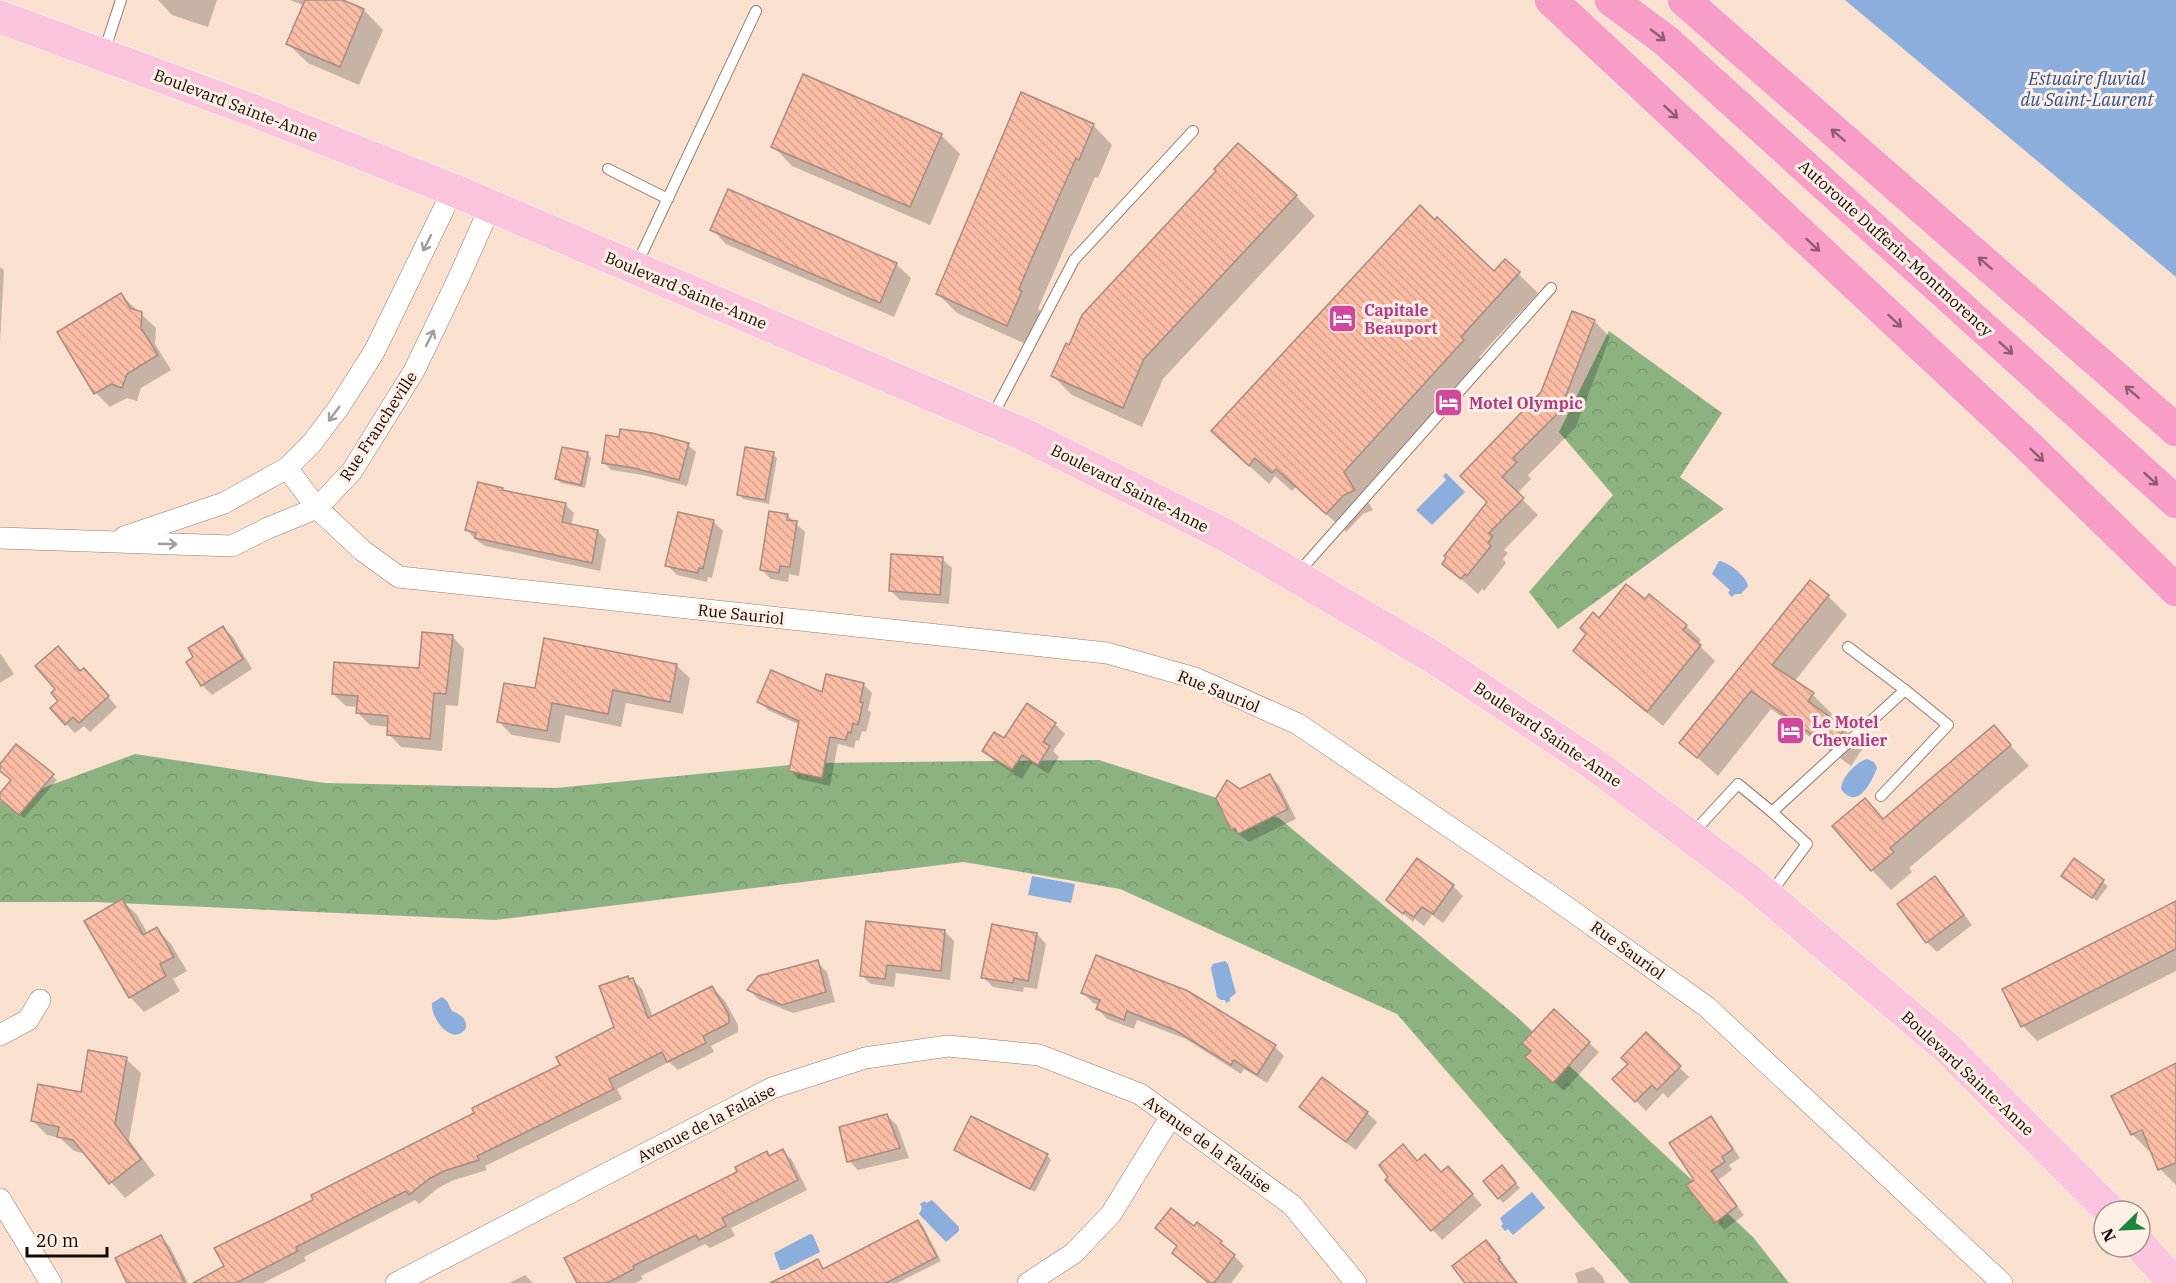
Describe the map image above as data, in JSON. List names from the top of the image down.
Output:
{
  "streets": {
    "highway": ["Autoroute Dufferin-Montmorency"],
    "main road": ["Boulevard Sainte-Anne"],
    "street": ["Rue Francheville", "Rue Sauriol", "Avenue de la Falaise"]
  },
  "crossings": [
    ["Boulevard Sainte-Anne", "Rue Francheville"],
    ["Rue Francheville", "Rue Sauriol"]
  ],
  "water": ["Estuaire fluvial du Saint-Laurent"],
  "places": {
    "hotel": ["Capitale Beauport", "Motel Olympic", "Le Motel Chevalier"]
  },
  "scale_bar": "20 m",
  "north": "bottom left"
}
